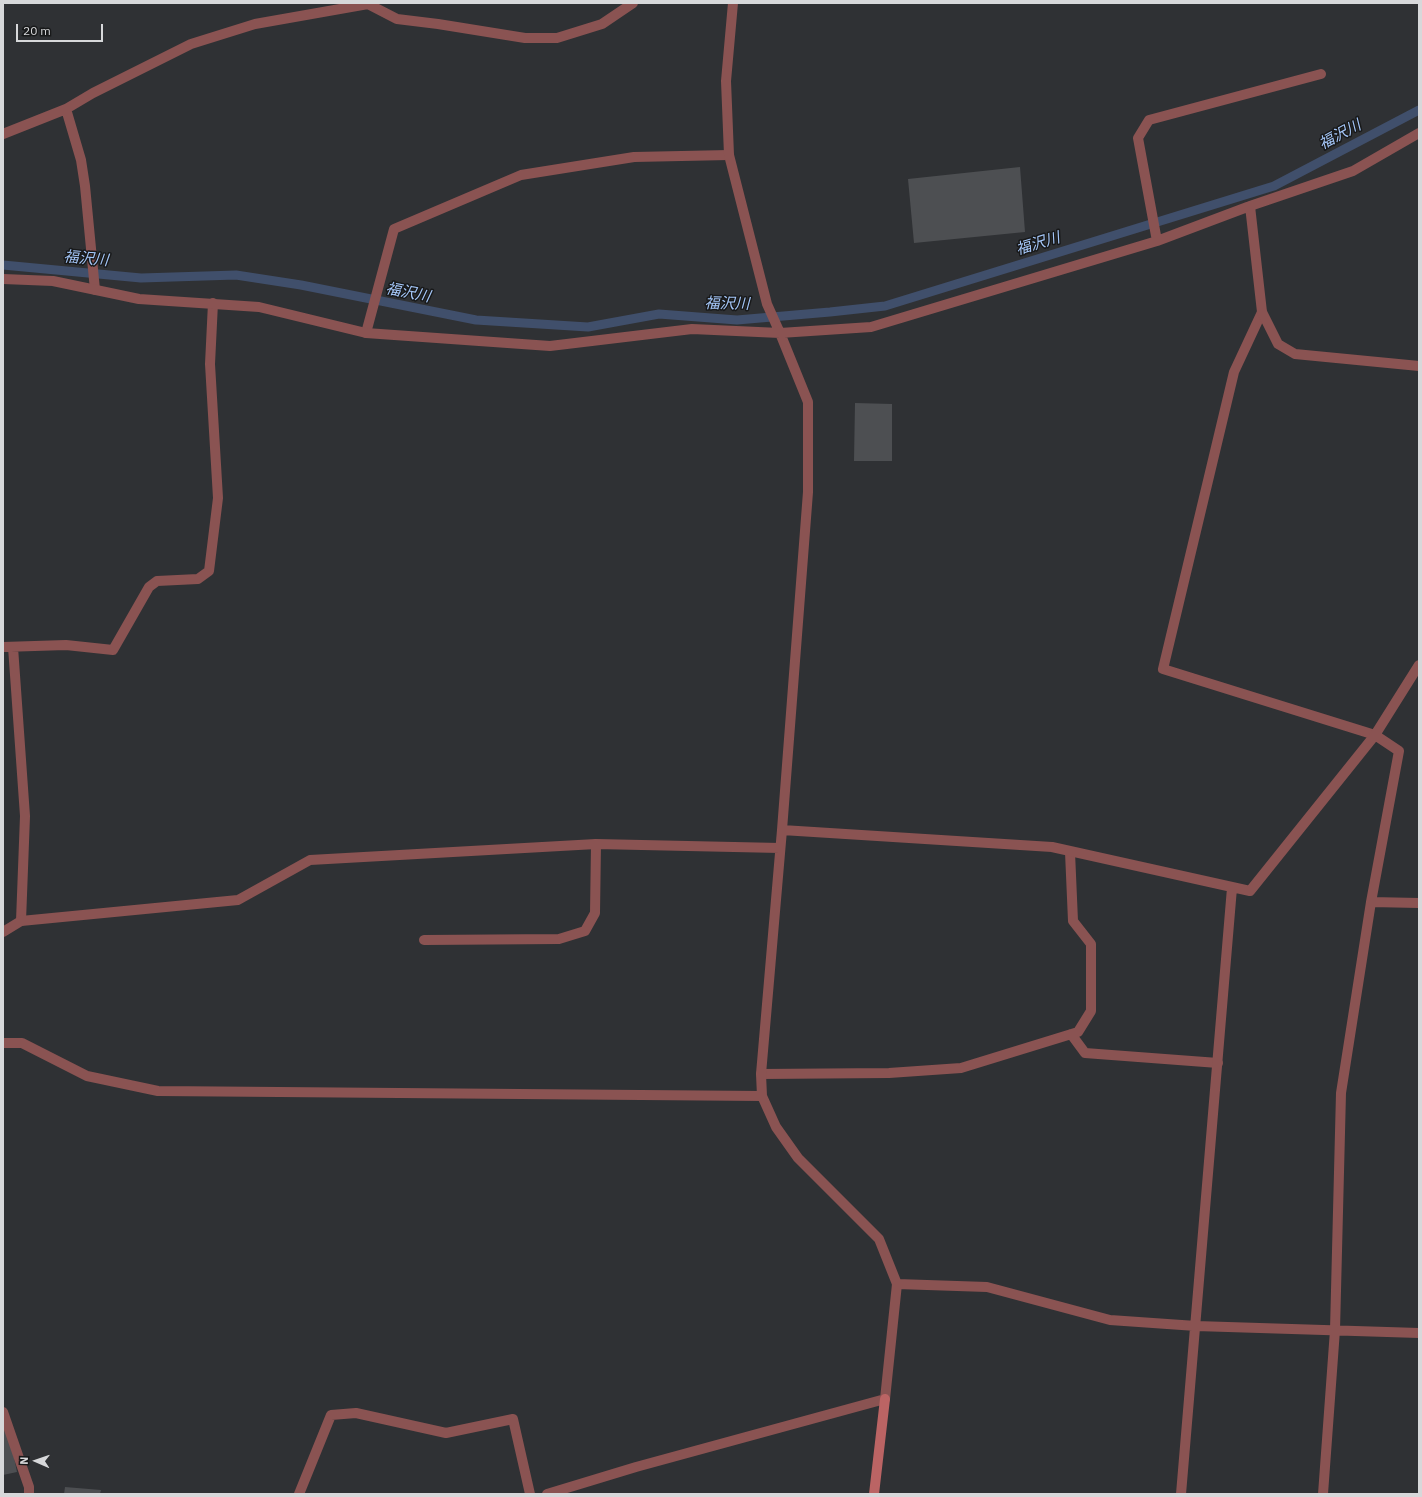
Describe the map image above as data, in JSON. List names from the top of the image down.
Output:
{
  "water": ["福沢川"],
  "scale_bar": "20 m",
  "north": "left"
}
